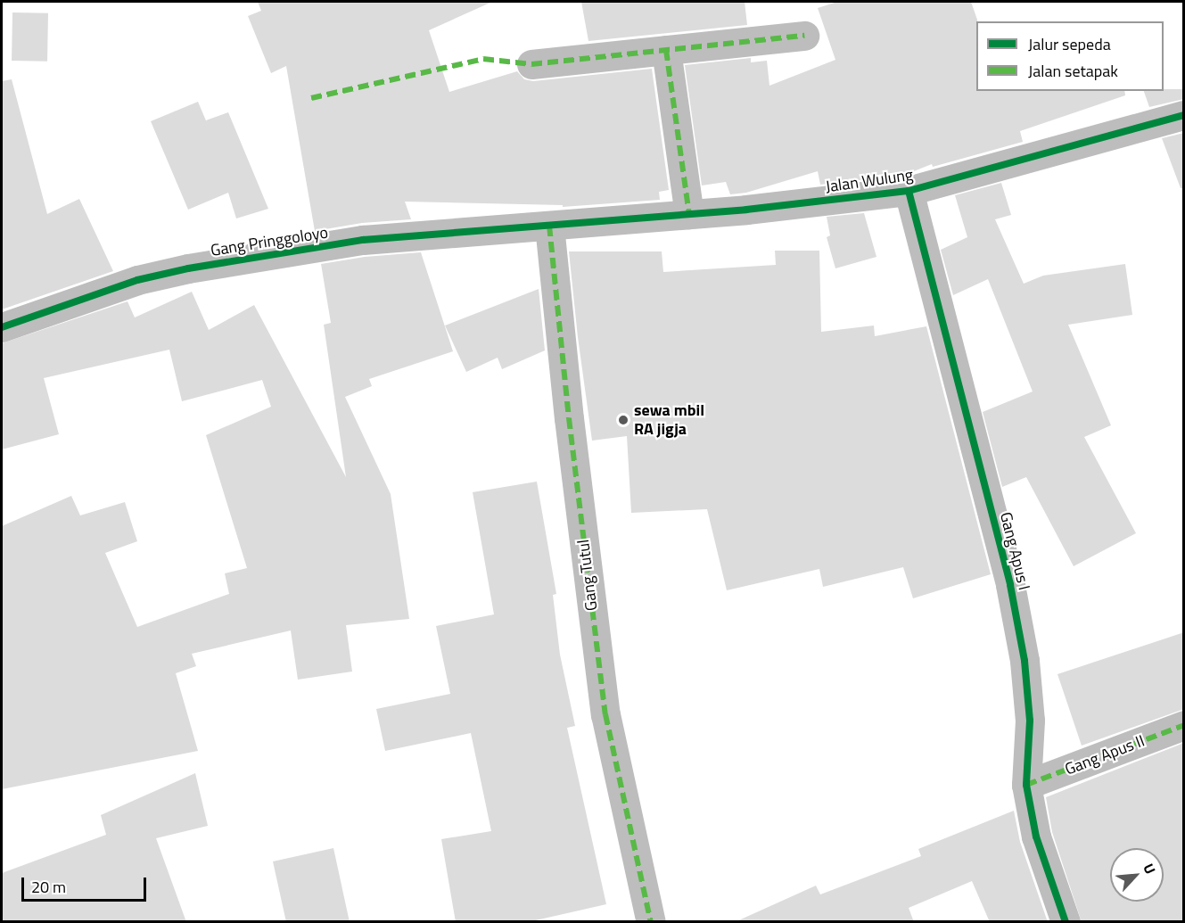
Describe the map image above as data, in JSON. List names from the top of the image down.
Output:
{
  "streets": {
    "street": [
      "Jalan Wulung",
      "Gang Pringgoloyo",
      "Gang Apus I",
      "Gang Tutul",
      "Gang Apus II"
    ]
  },
  "crossings": [
    ["Jalan Wulung", "Gang Pringgoloyo"],
    ["Jalan Wulung", "Gang Apus I"],
    ["Jalan Wulung", "Gang Tutul"],
    ["Gang Pringgoloyo", "Gang Tutul"],
    ["Gang Apus I", "Gang Apus II"]
  ],
  "places": ["sewa mbil RA jigja"],
  "legend": ["Jalur sepeda", "Jalan setapak"],
  "scale_bar": "20 m",
  "north": "top right"
}
